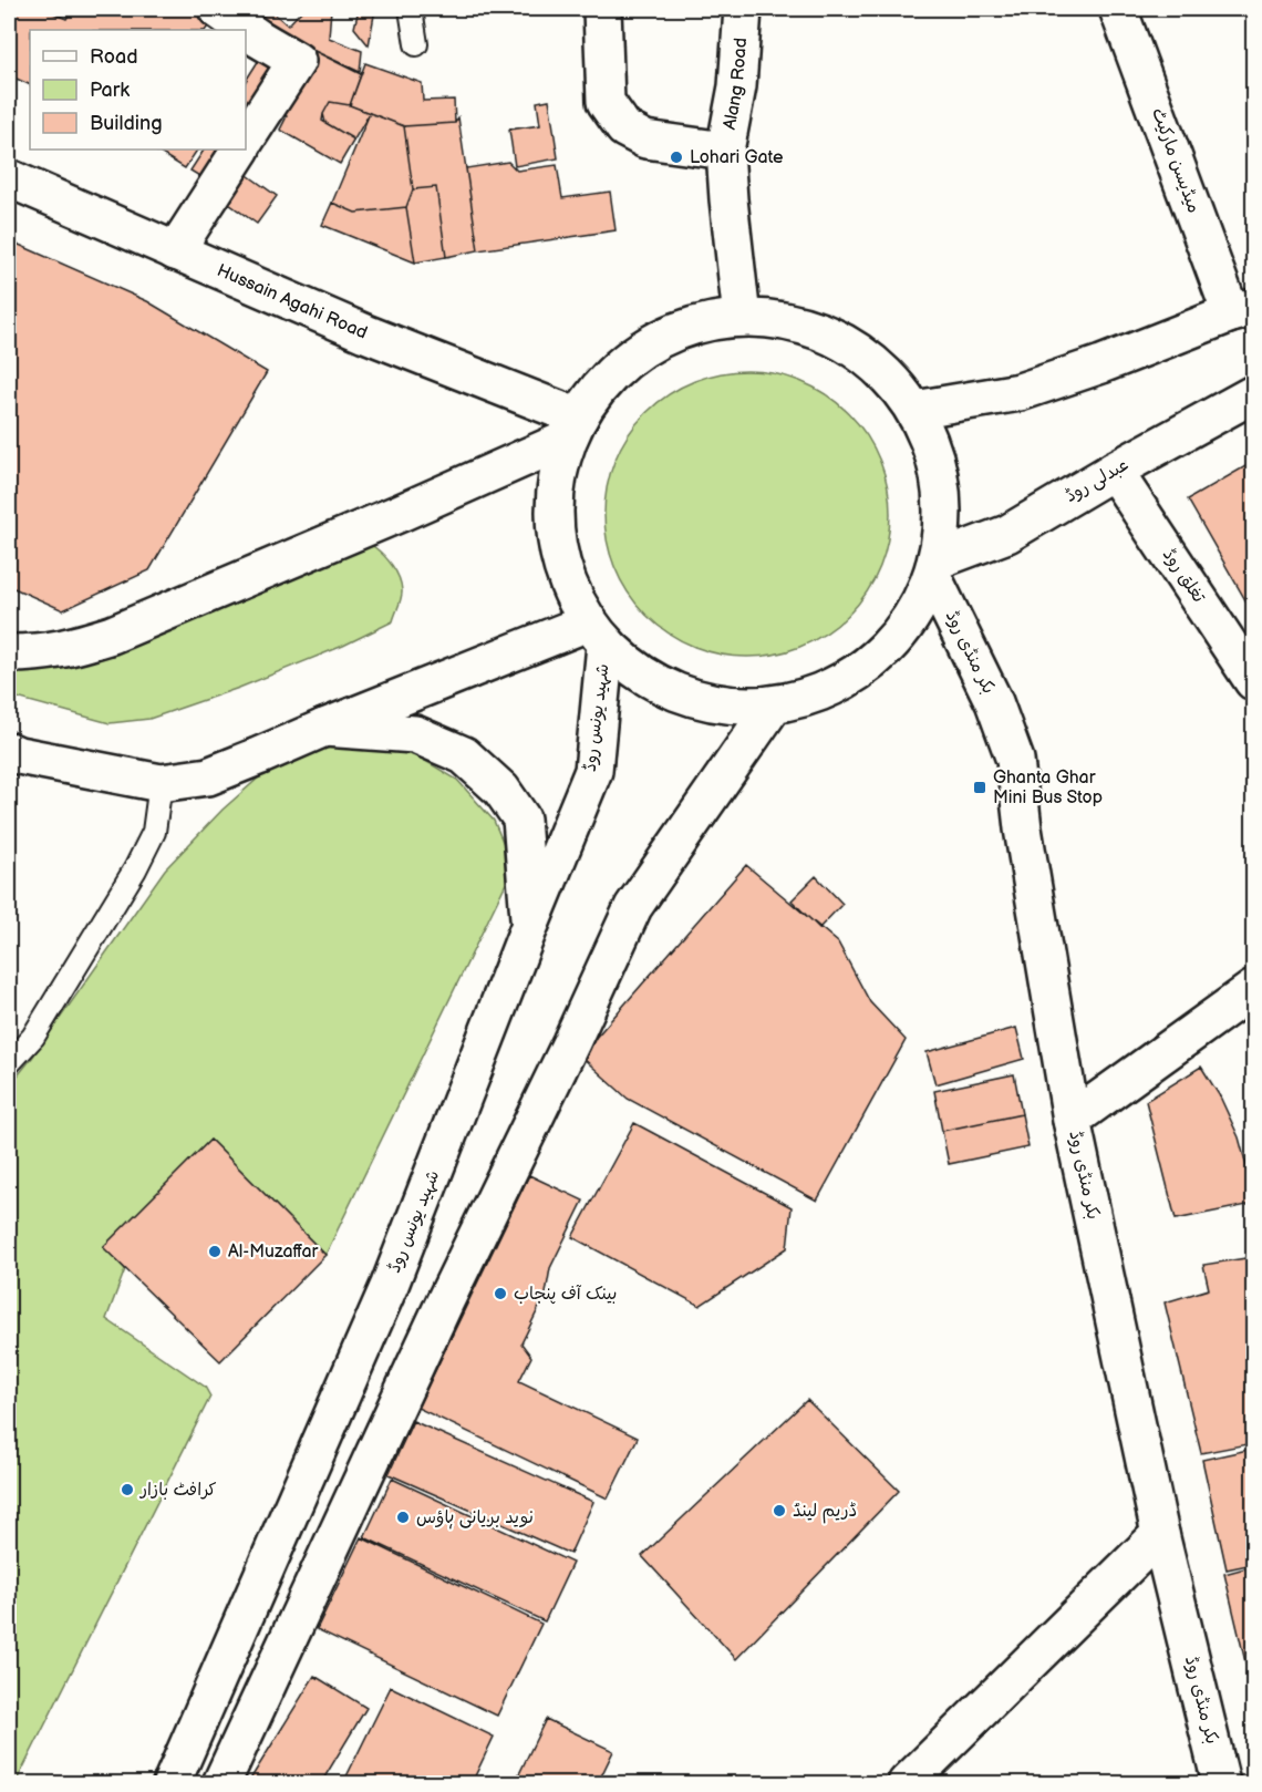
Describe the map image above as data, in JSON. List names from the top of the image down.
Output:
{
  "streets": {
    "main road": [
      "Alang Road",
      "میڈیسن مارکیٹ",
      "Hussain Agahi Road",
      "عبدلی روڈ",
      "تغلق روڈ",
      "بکر منڈی روڈ",
      "شہید یونس روڈ"
    ]
  },
  "crossings": [
    ["عبدلی روڈ", "تغلق روڈ"],
    ["عبدلی روڈ", "بکر منڈی روڈ"]
  ],
  "places": {
    "other": [
      "Lohari Gate",
      "Al-Muzaffar",
      "بینک آف پنجاب",
      "کرافٹ بازار",
      "ڈریم لینڈ",
      "نوید بریانی ہاؤس"
    ],
    "transit": ["Ghanta Ghar Mini Bus Stop"]
  },
  "legend": ["Road", "Park", "Building"]
}
